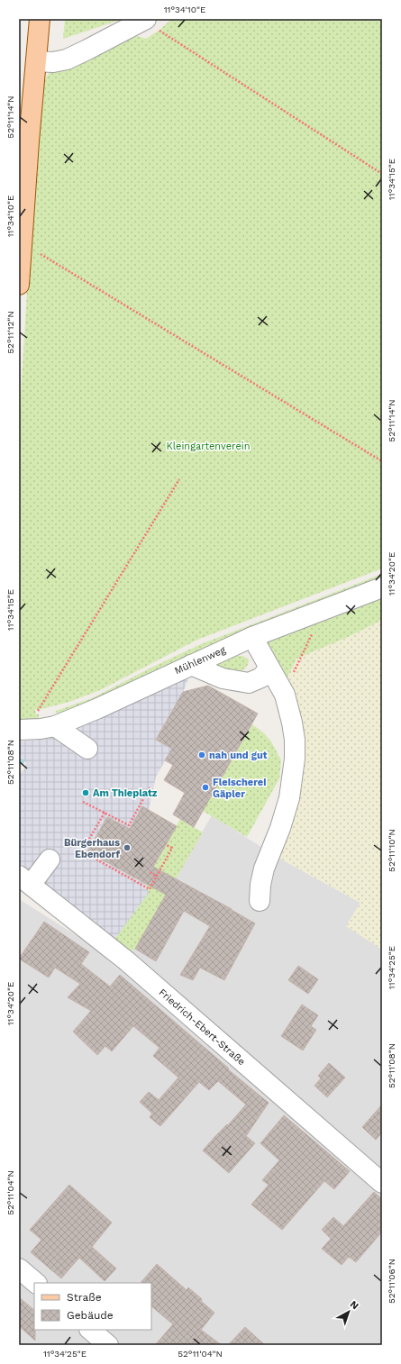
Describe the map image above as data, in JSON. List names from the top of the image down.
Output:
{
  "streets": {
    "street": ["Mühlenweg", "Friedrich-Ebert-Straße"]
  },
  "parks": ["Kleingartenverein"],
  "places": [
    "nah und gut",
    "Fleischerei Gäpler",
    "Am Thieplatz",
    "Bürgerhaus Ebendorf"
  ],
  "legend": ["Straße", "Gebäude"],
  "north": "top right",
  "coordinates": [
    "11°34'10\"E",
    "52°11'14\"N",
    "11°34'15\"E",
    "52°11'12\"N",
    "11°34'20\"E",
    "52°11'08\"N",
    "52°11'10\"N",
    "11°34'25\"E",
    "52°11'04\"N",
    "52°11'06\"N"
  ]
}
